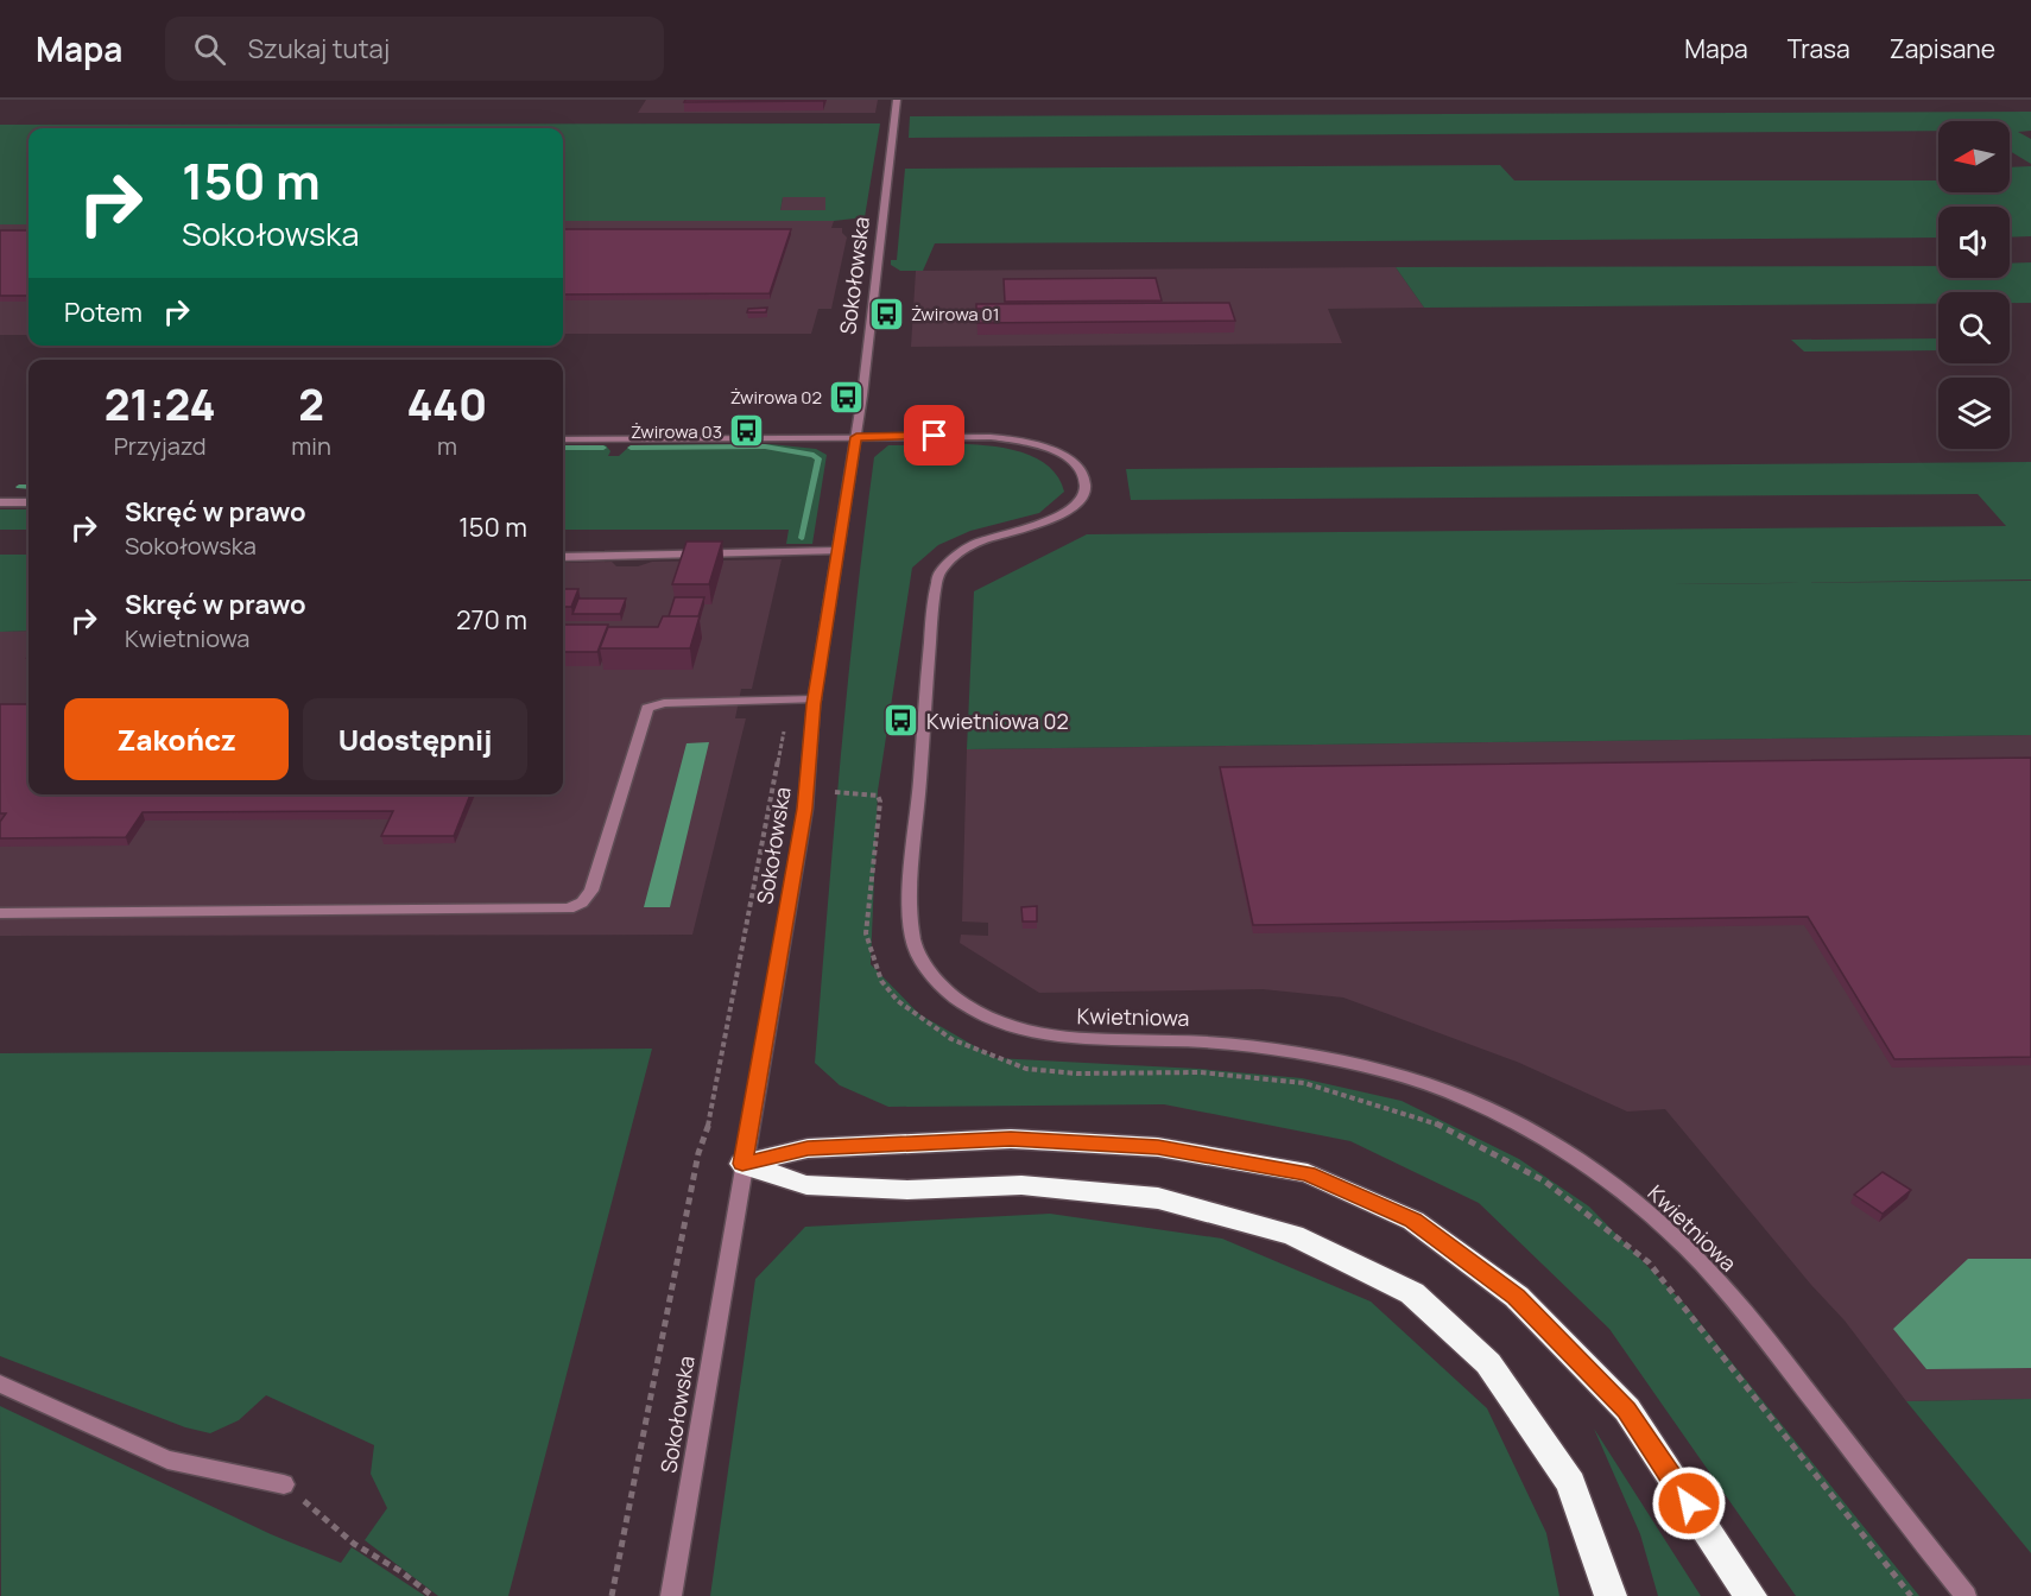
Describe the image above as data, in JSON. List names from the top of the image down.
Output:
{
  "streets": {
    "street": ["Sokołowska", "Kwietniowa"]
  },
  "crossings": [
    ["Sokołowska", "Kwietniowa"]
  ],
  "places": {
    "bus stop": [
      "Żwirowa 01",
      "Żwirowa 02",
      "Żwirowa 03",
      "Kwietniowa 02"
    ]
  },
  "north": "left",
  "page": {
    "header": "Mapa",
    "search": "Szukaj tutaj",
    "nav": ["Mapa", "Trasa", "Zapisane"],
    "turn": ["150 m", "Sokołowska"],
    "then": "Potem",
    "eta": [
      "21:24",
      "Przyjazd",
      "2",
      "min",
      "440",
      "m"
    ],
    "list": [
      {
        "name": "Skręć w prawo",
        "note": "Sokołowska",
        "value": "150 m"
      },
      {
        "name": "Skręć w prawo",
        "note": "Kwietniowa",
        "value": "270 m"
      }
    ],
    "buttons": ["Zakończ", "Udostępnij"]
  }
}
